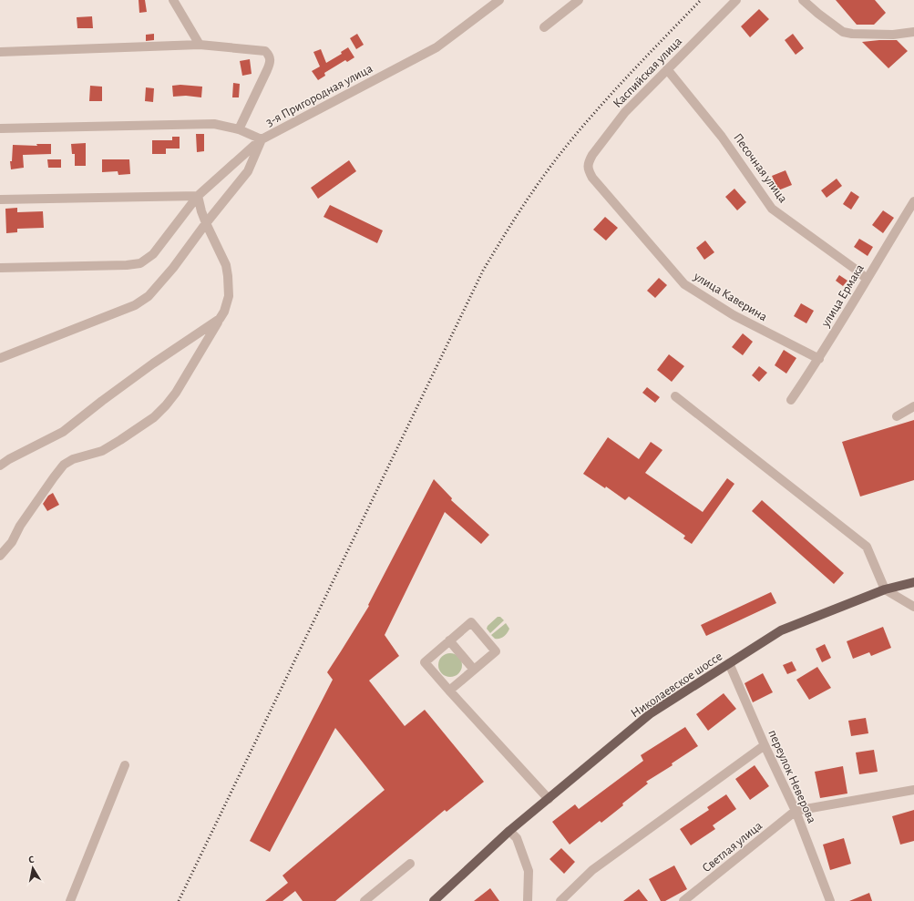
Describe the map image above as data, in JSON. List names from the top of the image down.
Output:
{
  "streets": {
    "main road": ["Николаевское шоссе"],
    "street": [
      "Каспийская улица",
      "3-я Пригородная улица",
      "Песочная улица",
      "улица Ермака",
      "улица Каверина",
      "переулок Неверова",
      "Светлая улица"
    ]
  },
  "crossings": [
    ["Каспийская улица", "Песочная улица"],
    ["Каспийская улица", "улица Каверина"],
    ["Песочная улица", "улица Ермака"],
    ["улица Ермака", "улица Каверина"],
    ["Николаевское шоссе", "переулок Неверова"],
    ["переулок Неверова", "Светлая улица"]
  ],
  "north": "top"
}
